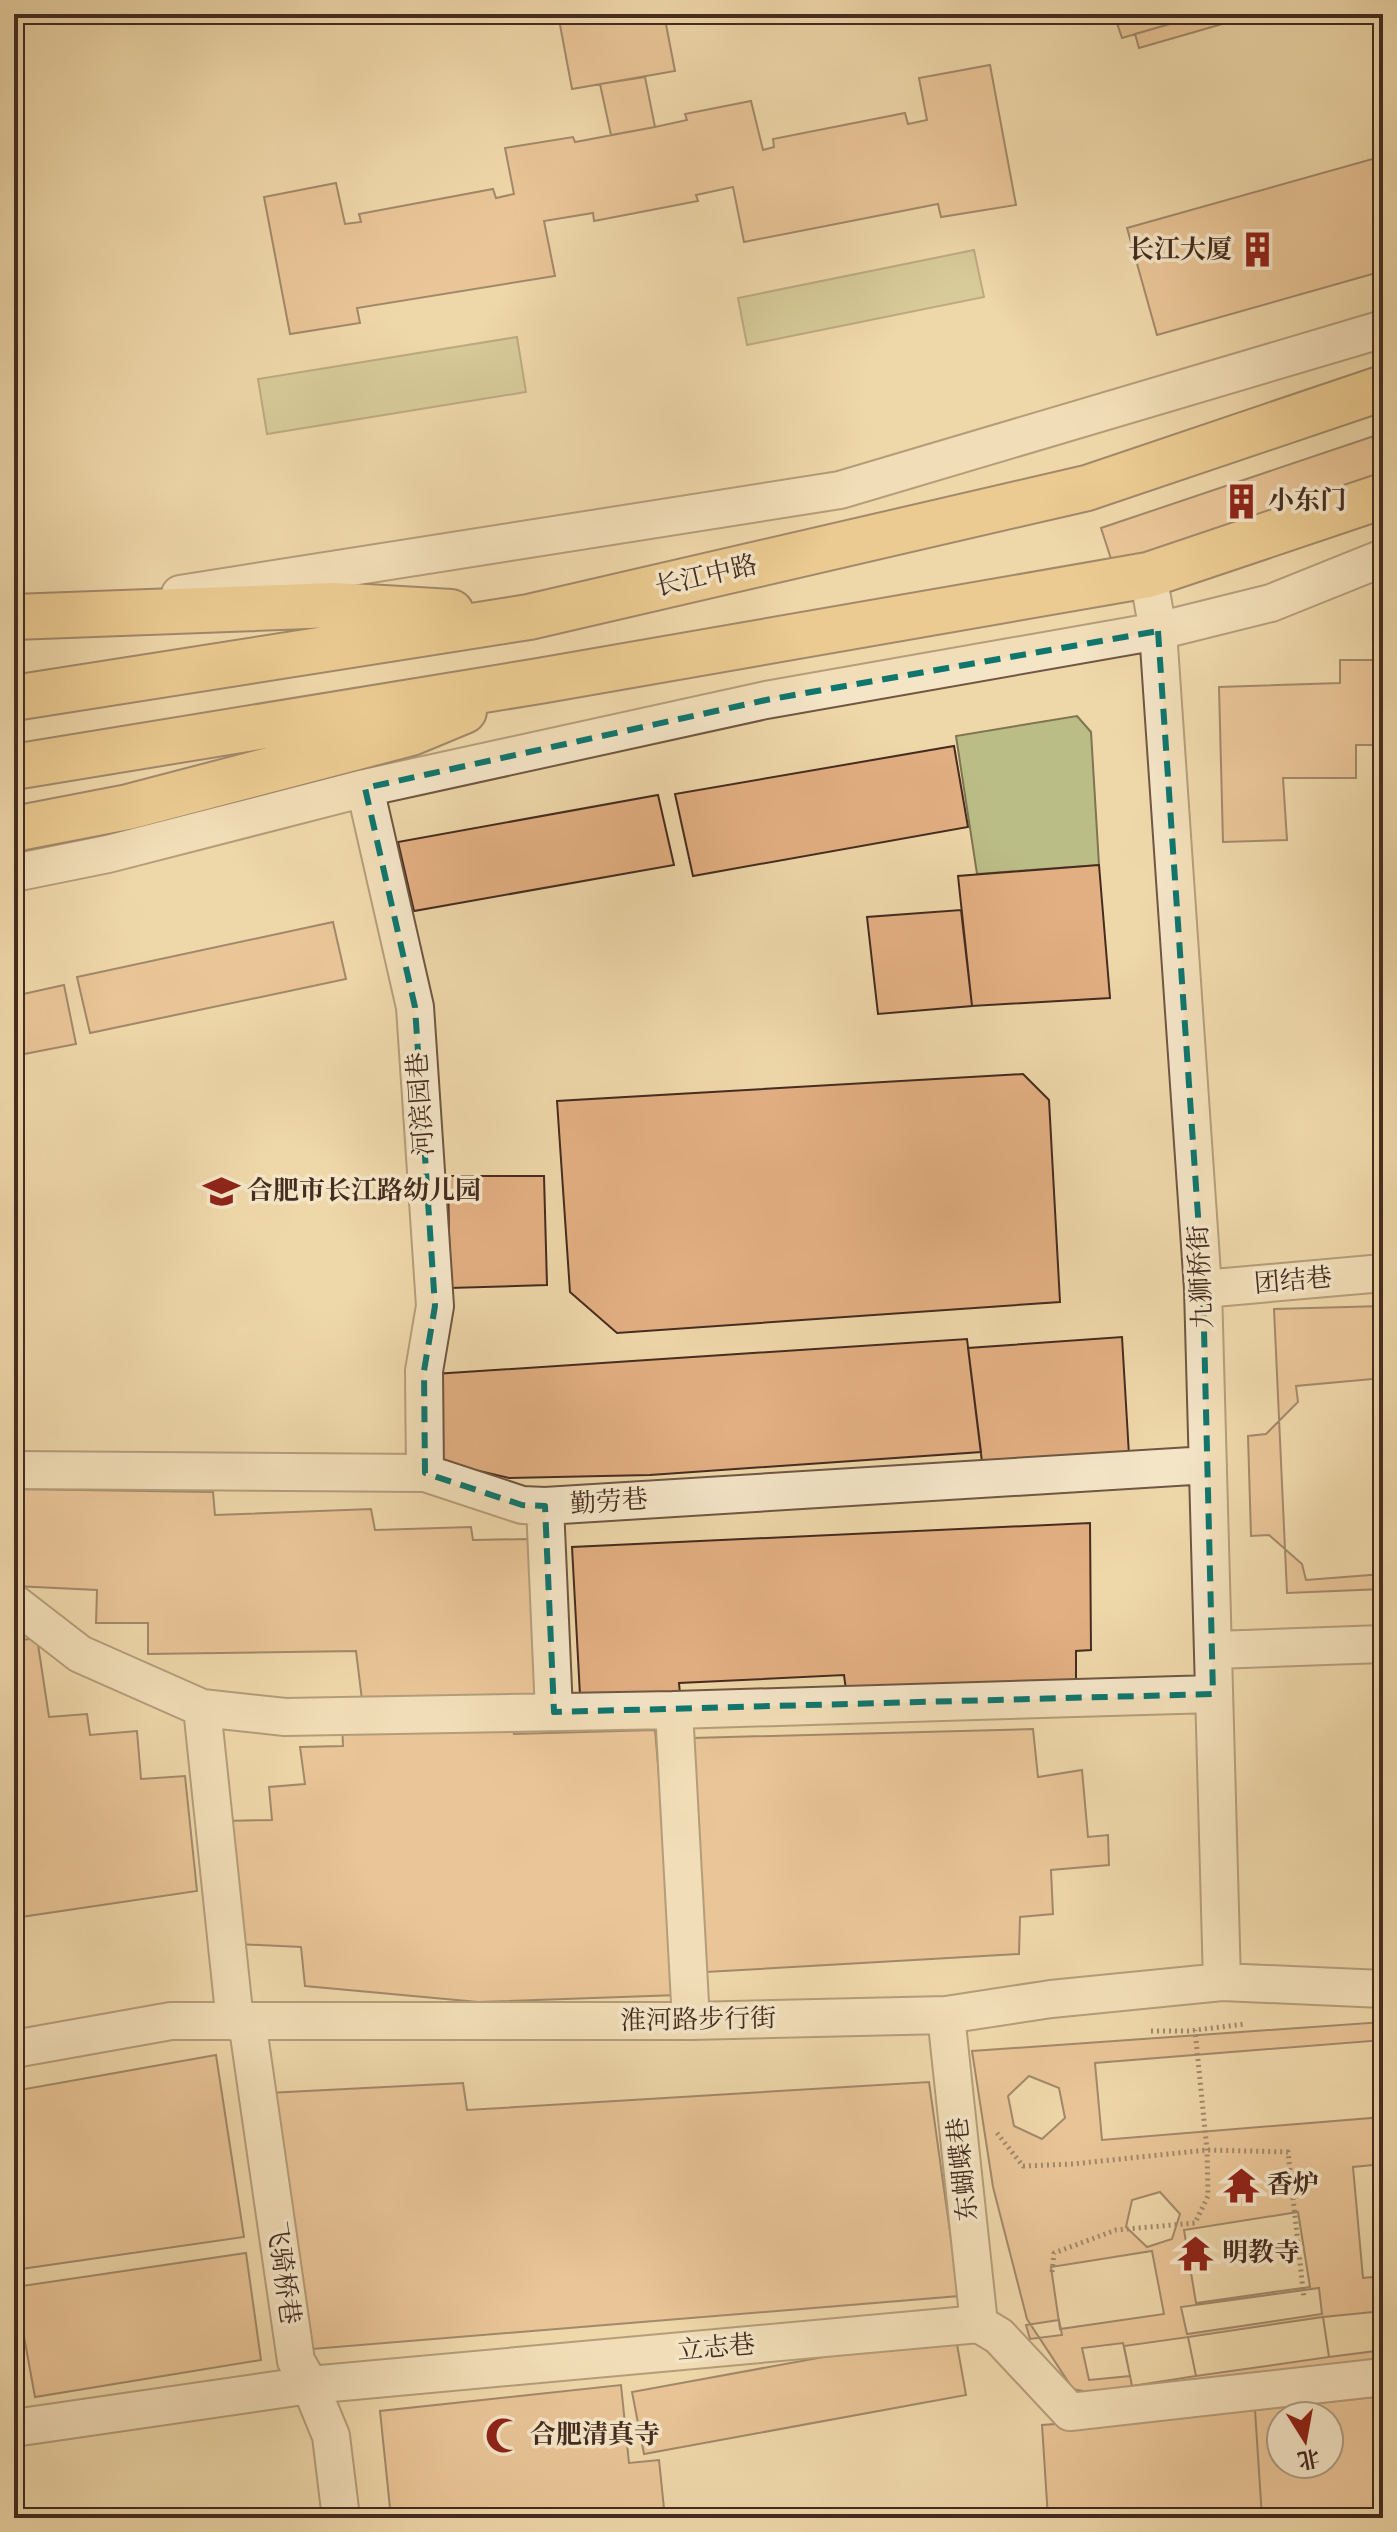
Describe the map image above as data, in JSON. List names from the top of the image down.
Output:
{
  "streets": {
    "highway": ["长江中路"],
    "street": [
      "河滨园巷",
      "九狮桥街",
      "团结巷",
      "勤劳巷",
      "淮河路步行街",
      "东蝴蝶巷",
      "飞骑桥巷",
      "立志巷"
    ]
  },
  "crossings": [
    ["河滨园巷", "勤劳巷"],
    ["九狮桥街", "团结巷"],
    ["九狮桥街", "勤劳巷"],
    ["九狮桥街", "淮河路步行街"],
    ["淮河路步行街", "东蝴蝶巷"],
    ["淮河路步行街", "飞骑桥巷"],
    ["东蝴蝶巷", "立志巷"],
    ["飞骑桥巷", "立志巷"]
  ],
  "places": {
    "building": ["长江大厦", "小东门"],
    "school or university": ["合肥市长江路幼儿园"],
    "temple": ["香炉", "明教寺"],
    "mosque": ["合肥清真寺"]
  },
  "north": "bottom"
}
